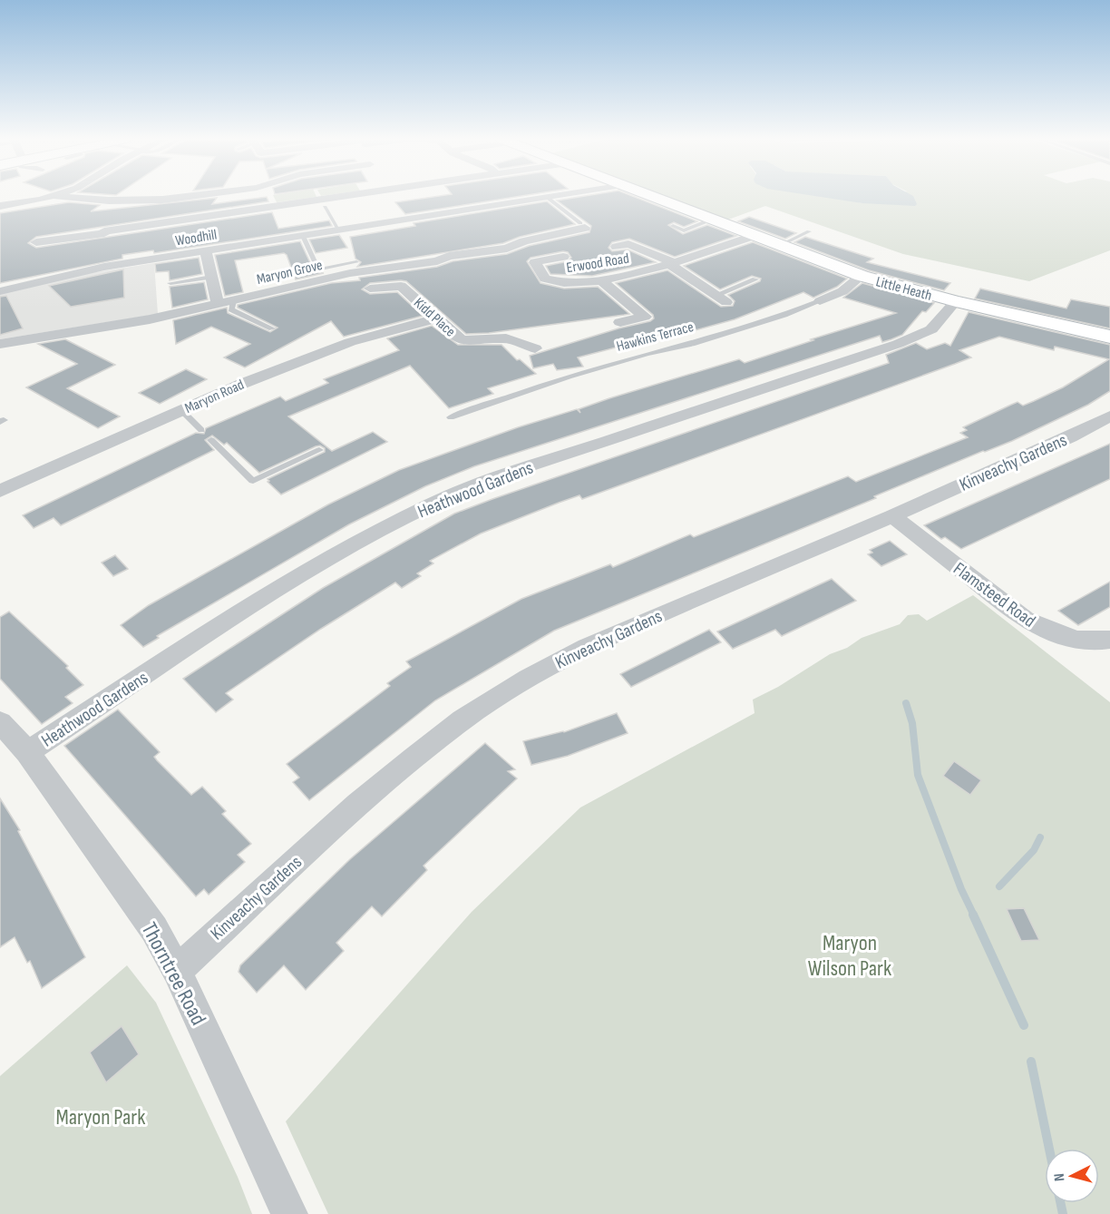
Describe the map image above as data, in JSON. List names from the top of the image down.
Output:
{
  "streets": {
    "main road": ["Little Heath"],
    "street": [
      "Woodhill",
      "Erwood Road",
      "Maryon Grove",
      "Kidd Place",
      "Hawkins Terrace",
      "Maryon Road",
      "Kinveachy Gardens",
      "Heathwood Gardens",
      "Flamsteed Road",
      "Thorntree Road"
    ]
  },
  "crossings": [
    ["Erwood Road", "Little Heath"],
    ["Little Heath", "Hawkins Terrace"],
    ["Little Heath", "Heathwood Gardens"],
    ["Kidd Place", "Maryon Road"],
    ["Kinveachy Gardens", "Flamsteed Road"],
    ["Kinveachy Gardens", "Thorntree Road"],
    ["Heathwood Gardens", "Thorntree Road"]
  ],
  "parks": ["Maryon Wilson Park", "Maryon Park"],
  "north": "left"
}
